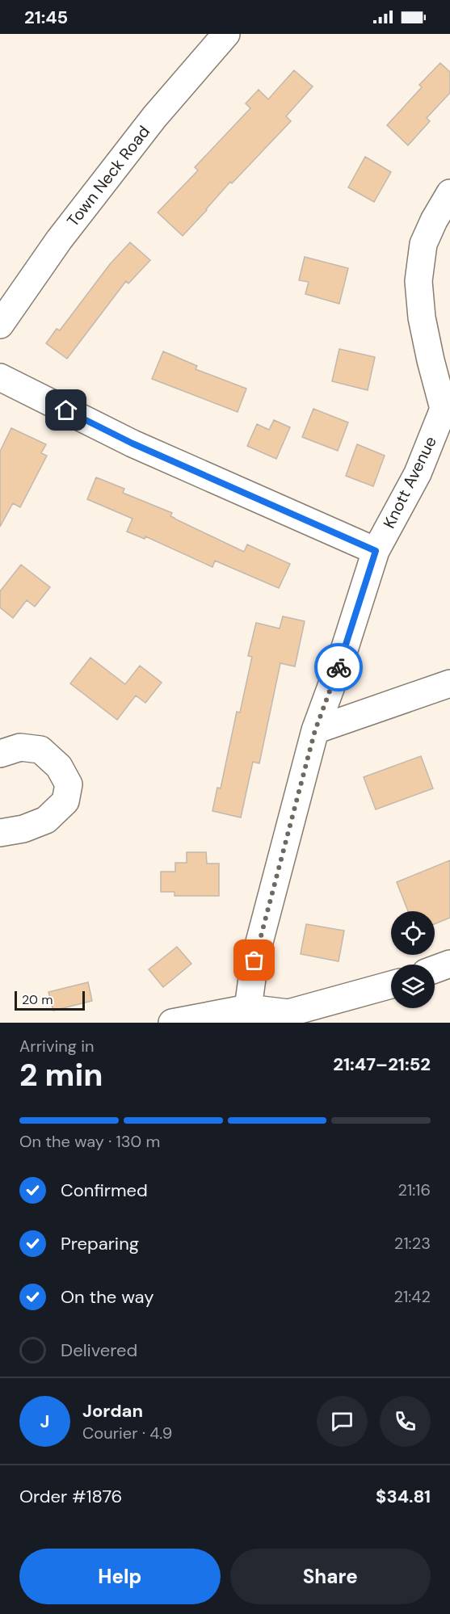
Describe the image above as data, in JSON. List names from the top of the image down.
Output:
{
  "streets": {
    "street": ["Town Neck Road", "Knott Avenue"]
  },
  "scale_bar": "20 m",
  "page": {
    "status": "21:45",
    "scale": "20 m",
    "heading": ["2 min", "Arriving in", "21:47–21:52"],
    "panel": [
      "Jordan",
      "Courier · 4.9",
      "Order #1876",
      "$34.81"
    ],
    "bar": "On the way · 130 m",
    "list": [
      ["Confirmed", "21:16"],
      ["Preparing", "21:23"],
      ["On the way", "21:42"],
      "Delivered"
    ],
    "round": "J",
    "buttons": ["Help", "Share"]
  }
}
